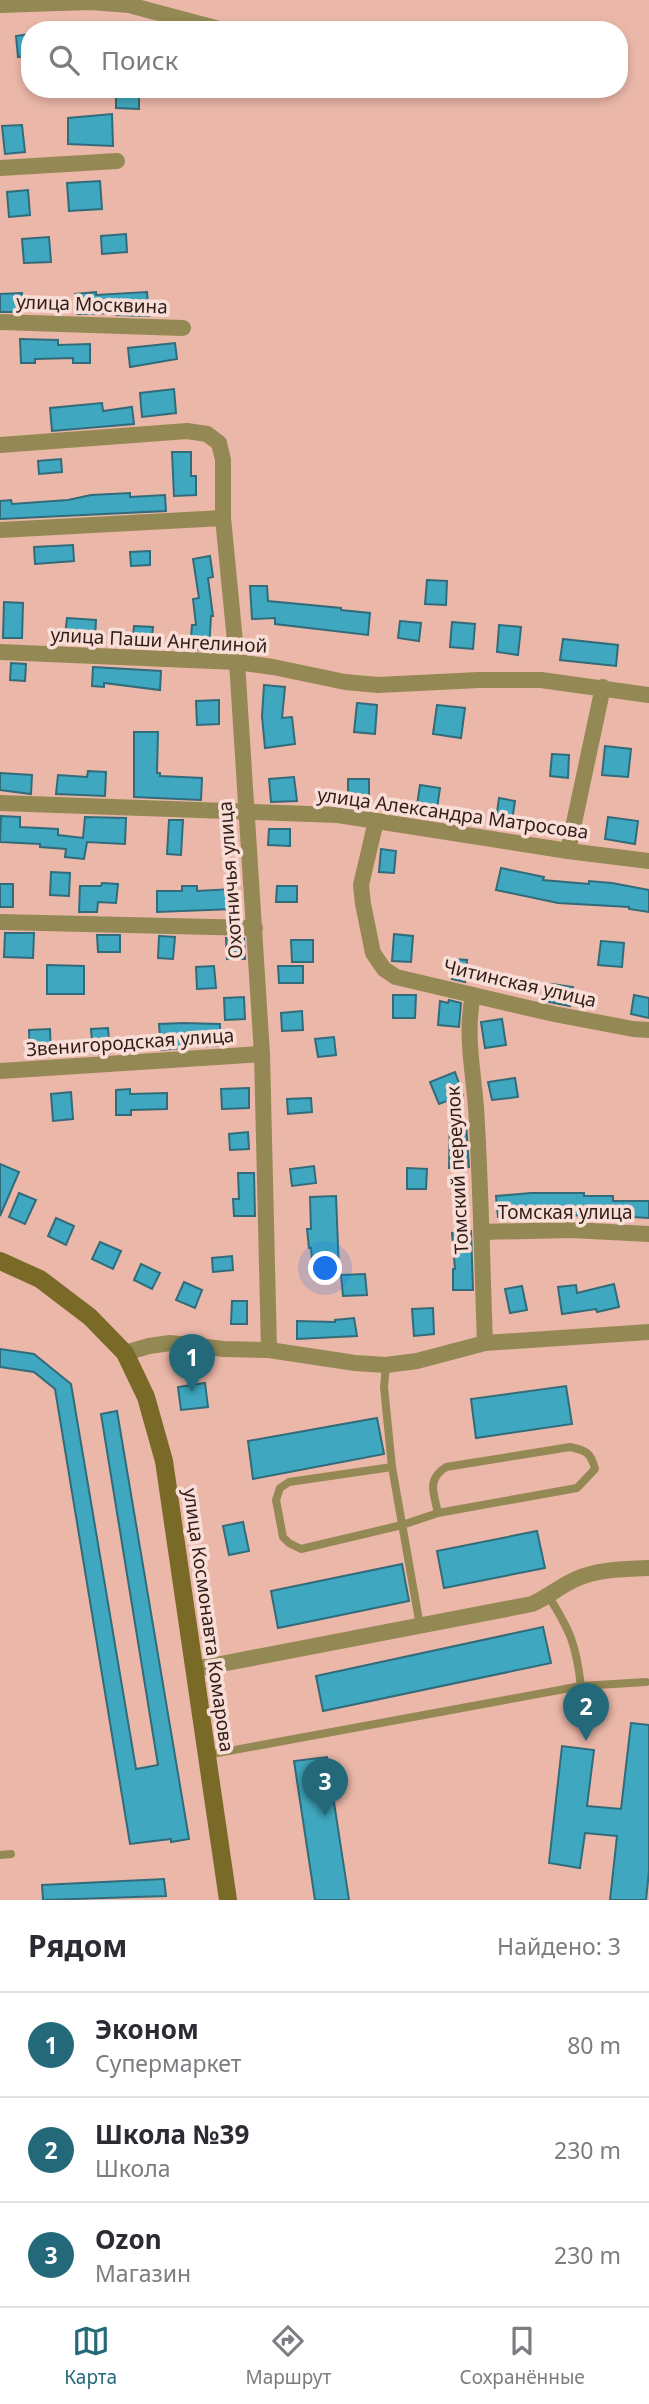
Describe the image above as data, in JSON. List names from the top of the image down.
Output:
{
  "streets": {
    "main road": ["улица Космонавта Комарова"],
    "street": [
      "улица Москвина",
      "улица Паши Ангелиной",
      "улица Александра Матросова",
      "Охотничья улица",
      "Читинская улица",
      "Звенигородская улица",
      "Томский переулок",
      "Томская улица"
    ]
  },
  "crossings": [
    ["улица Паши Ангелиной", "Охотничья улица"],
    ["улица Александра Матросова", "Охотничья улица"],
    ["улица Александра Матросова", "Читинская улица"],
    ["Охотничья улица", "Звенигородская улица"],
    ["Читинская улица", "Томский переулок"],
    ["Томский переулок", "Томская улица"]
  ],
  "page": {
    "search": "Поиск",
    "pins": ["1", "2", "3"],
    "heading": ["Рядом", "Найдено: 3"],
    "list": [
      {
        "mark": "1",
        "name": "Эконом",
        "note": "Супермаркет",
        "value": "80 m"
      },
      {
        "mark": "2",
        "name": "Школа №39",
        "note": "Школа",
        "value": "230 m"
      },
      {
        "mark": "3",
        "name": "Ozon",
        "note": "Магазин",
        "value": "230 m"
      }
    ],
    "nav": ["Карта", "Маршрут", "Сохранённые"]
  }
}
